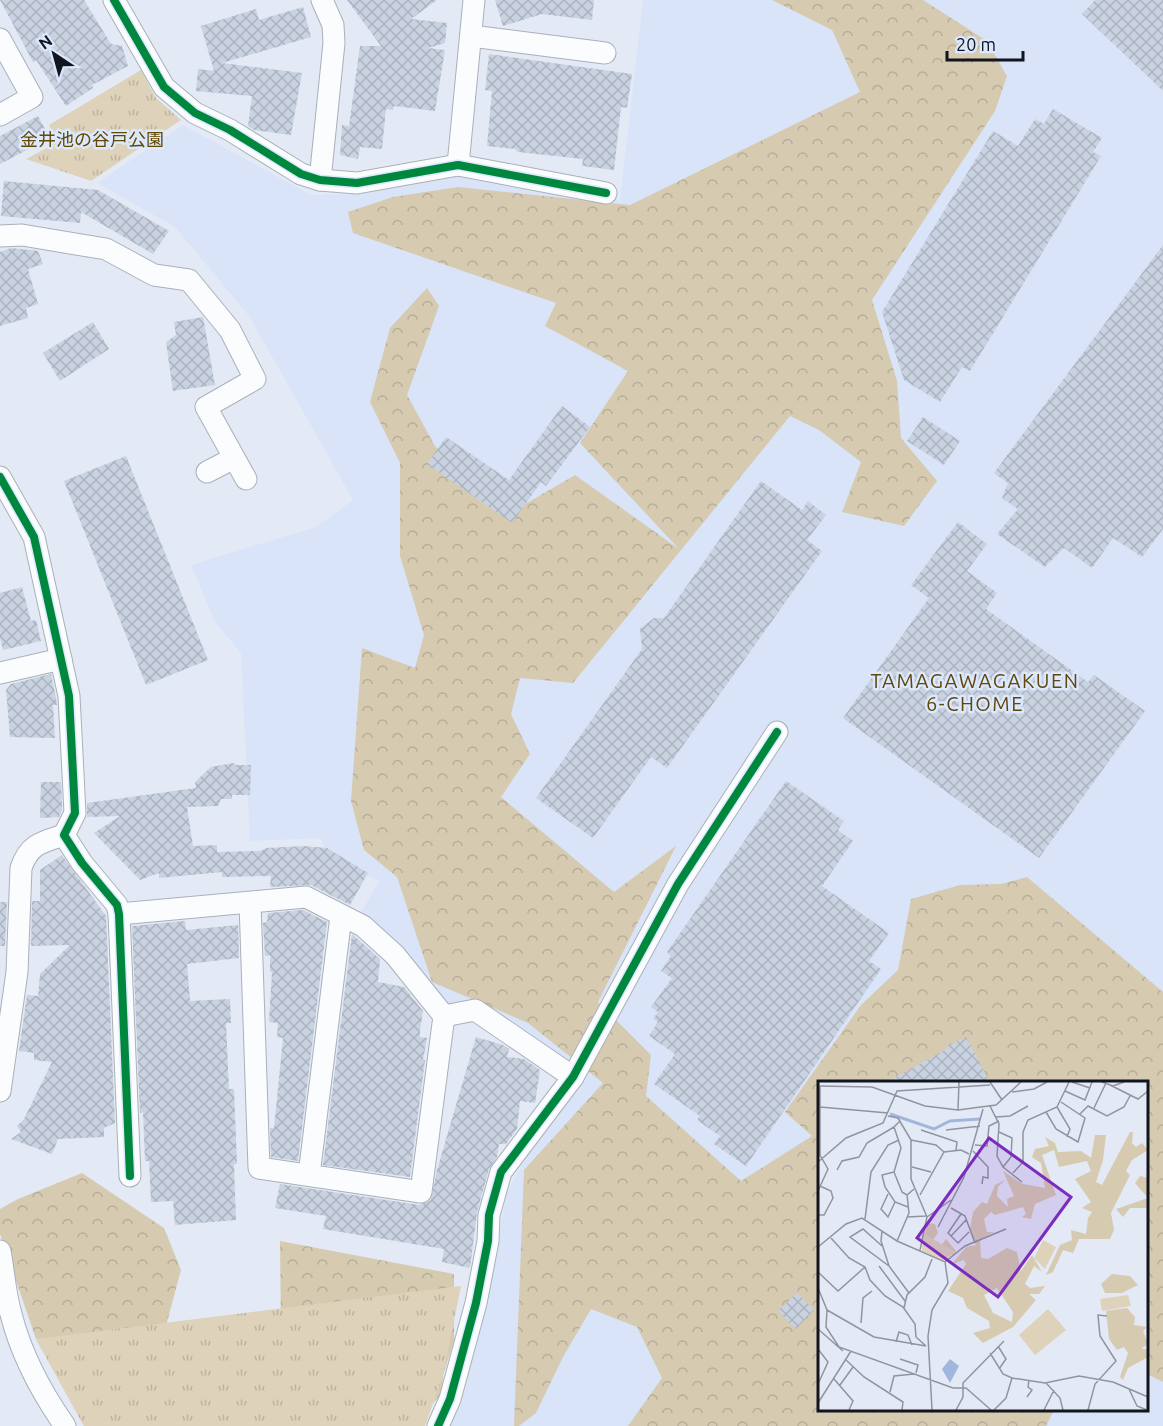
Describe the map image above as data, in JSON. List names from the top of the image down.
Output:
{
  "districts": ["TAMAGAWAGAKUEN 6-CHOME"],
  "parks": ["金井池の谷戸公園"],
  "scale_bar": "20 m",
  "north": "top left"
}
